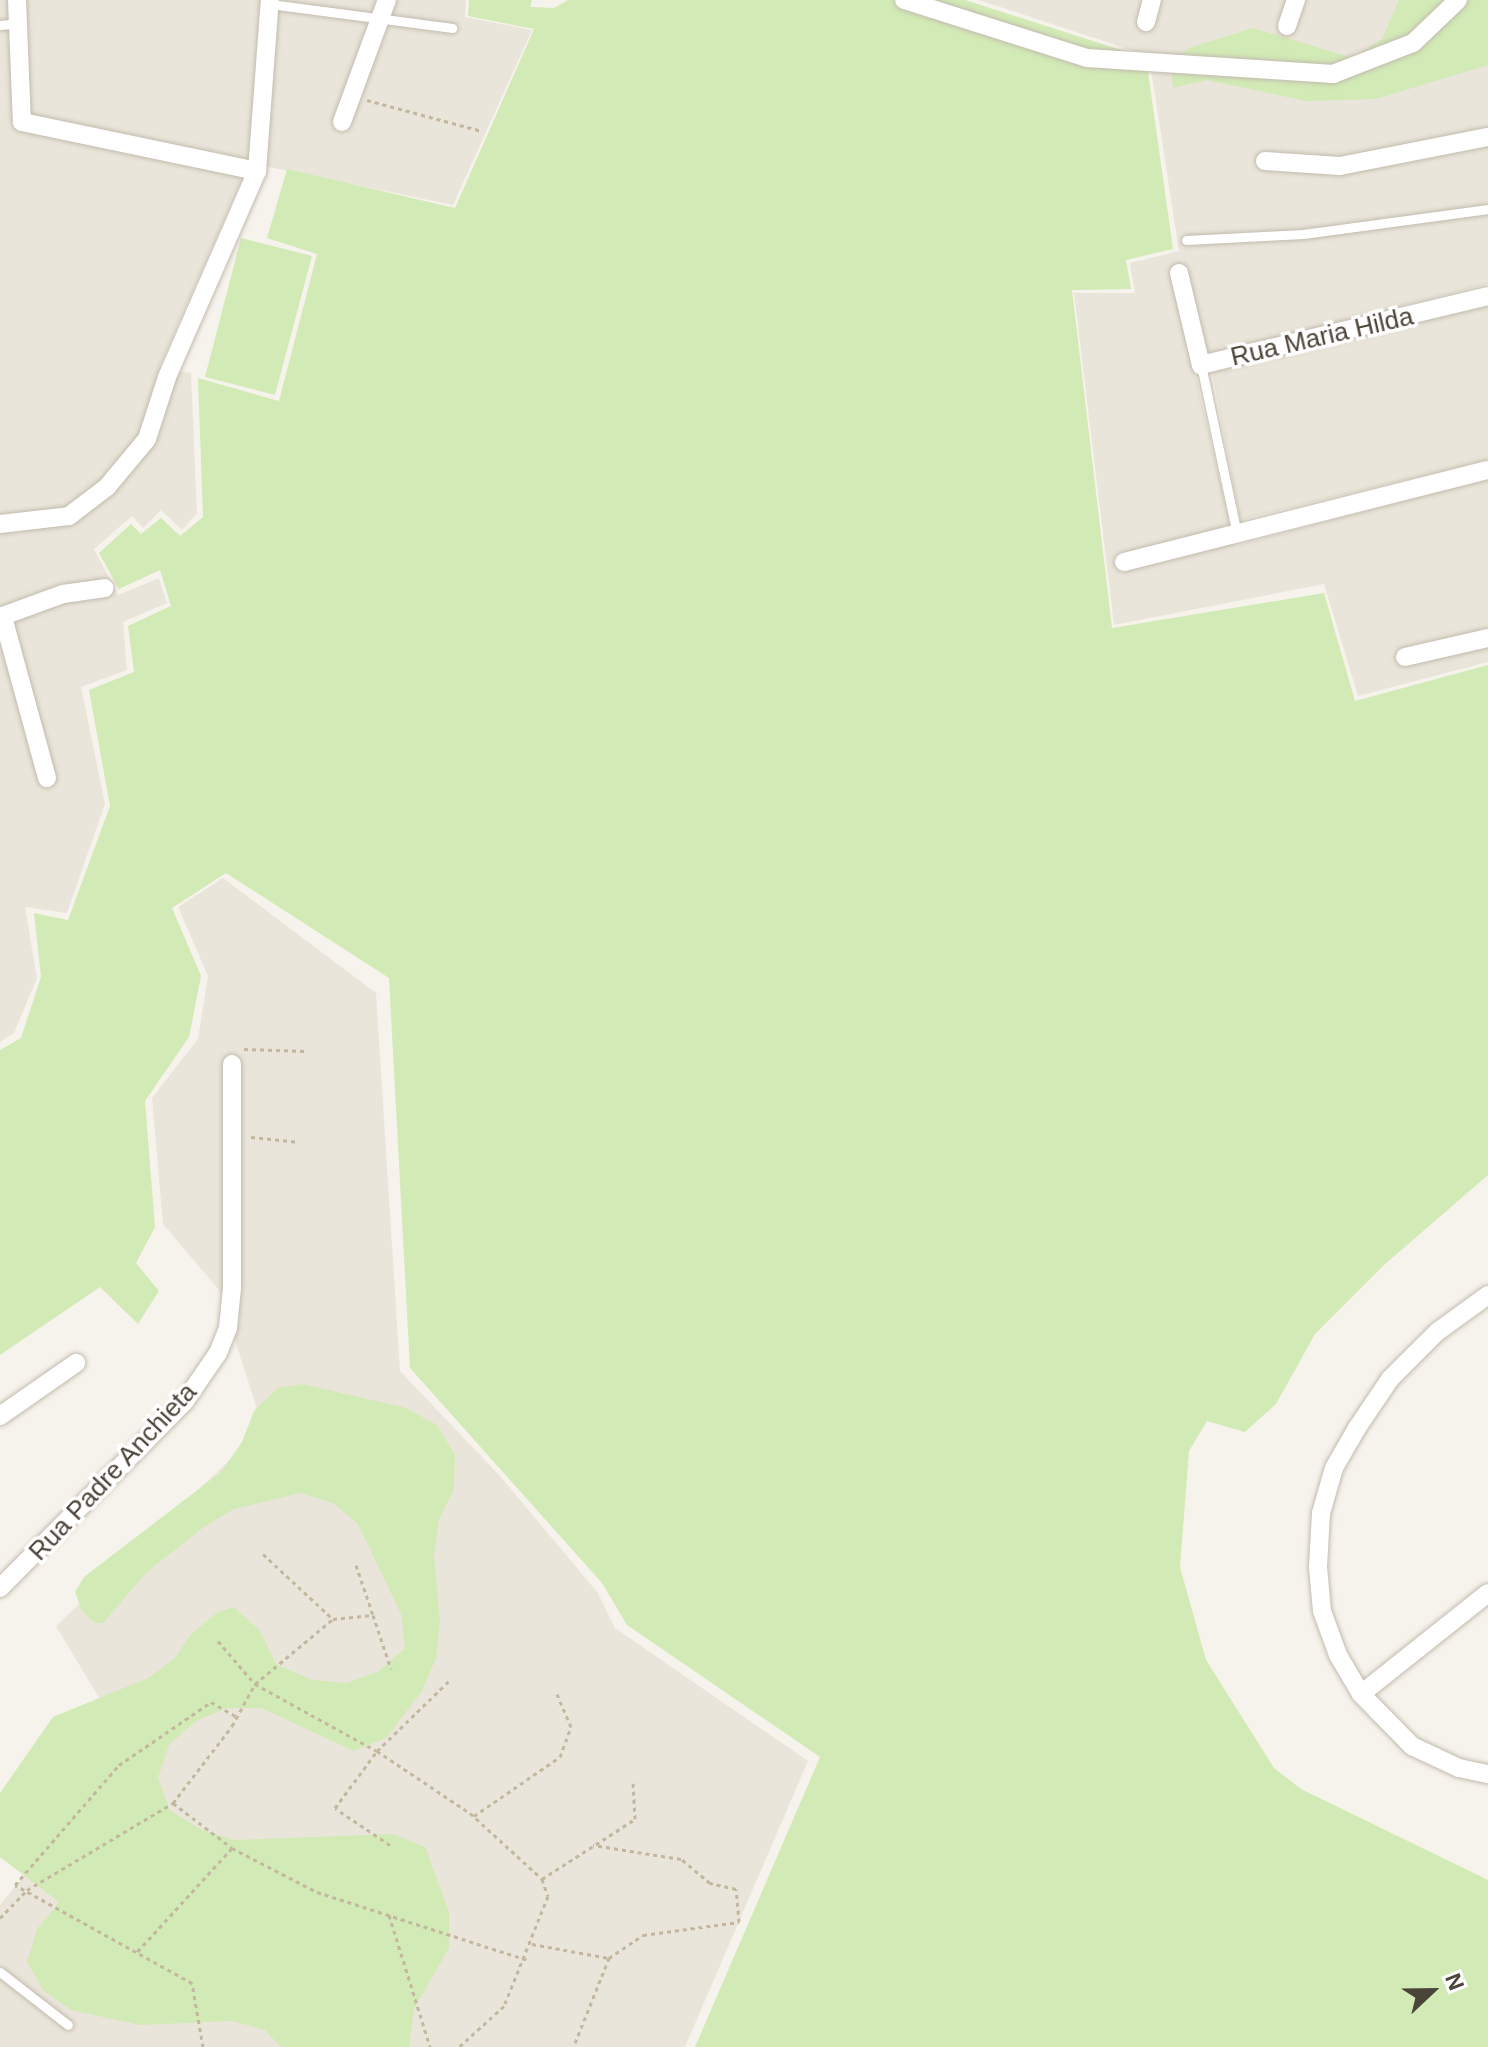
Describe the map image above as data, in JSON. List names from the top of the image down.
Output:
{
  "streets": {
    "street": ["Rua Maria Hilda", "Rua Padre Anchieta"]
  },
  "north": "right"
}
